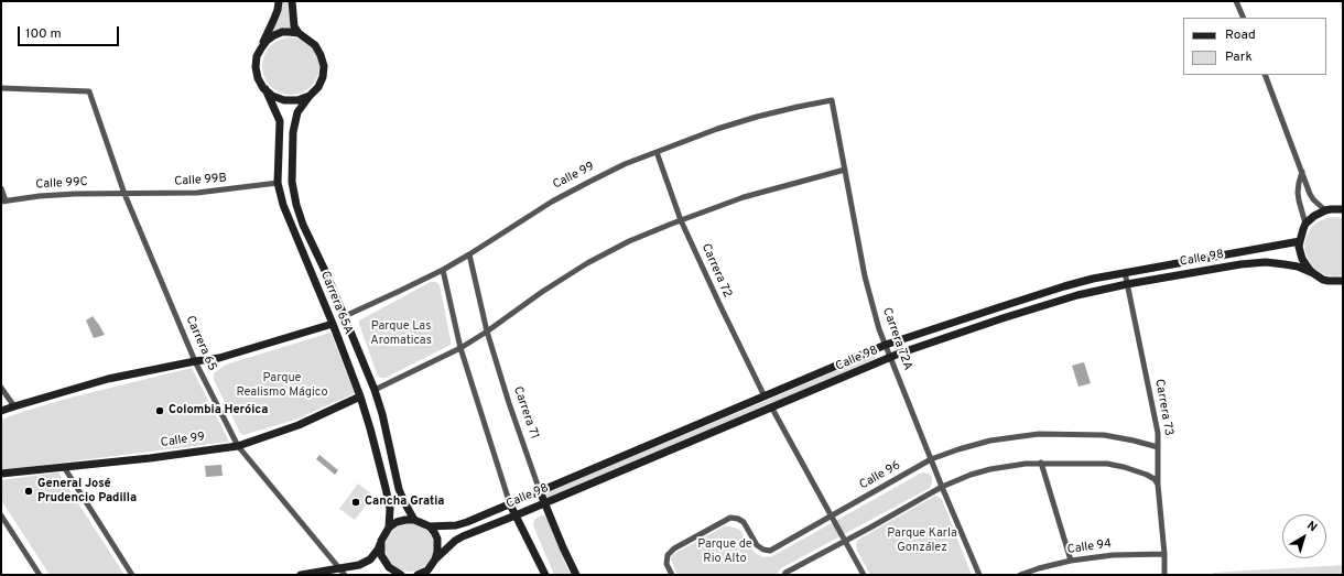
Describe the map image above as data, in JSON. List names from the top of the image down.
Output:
{
  "streets": {
    "street": [
      "Calle 99",
      "Calle 99B",
      "Calle 99C",
      "Calle 98",
      "Carrera 72",
      "Carrera 65A",
      "Carrera 72A",
      "Carrera 65",
      "Carrera 73",
      "Carrera 71",
      "Calle 96",
      "Calle 94"
    ]
  },
  "crossings": [
    ["Calle 99", "Carrera 72"],
    ["Calle 99", "Carrera 65A"],
    ["Calle 99", "Carrera 72A"],
    ["Calle 99", "Carrera 65"],
    ["Calle 99", "Carrera 71"],
    ["Calle 99B", "Calle 99C"],
    ["Calle 99B", "Carrera 65A"],
    ["Calle 99B", "Carrera 65"],
    ["Calle 99C", "Carrera 65"],
    ["Calle 98", "Carrera 72"],
    ["Calle 98", "Carrera 72A"],
    ["Calle 98", "Carrera 73"],
    ["Calle 98", "Carrera 71"],
    ["Carrera 72A", "Calle 96"],
    ["Carrera 73", "Calle 96"],
    ["Carrera 73", "Calle 94"]
  ],
  "parks": [
    "Parque Las Aromaticas",
    "Parque Realismo Mágico",
    "Parque Karla González",
    "Parque de Rio Alto"
  ],
  "places": ["Colombia Heróica", "General José Prudencio Padilla", "Cancha Gratia"],
  "legend": ["Road", "Park"],
  "scale_bar": "100 m",
  "north": "top right"
}
